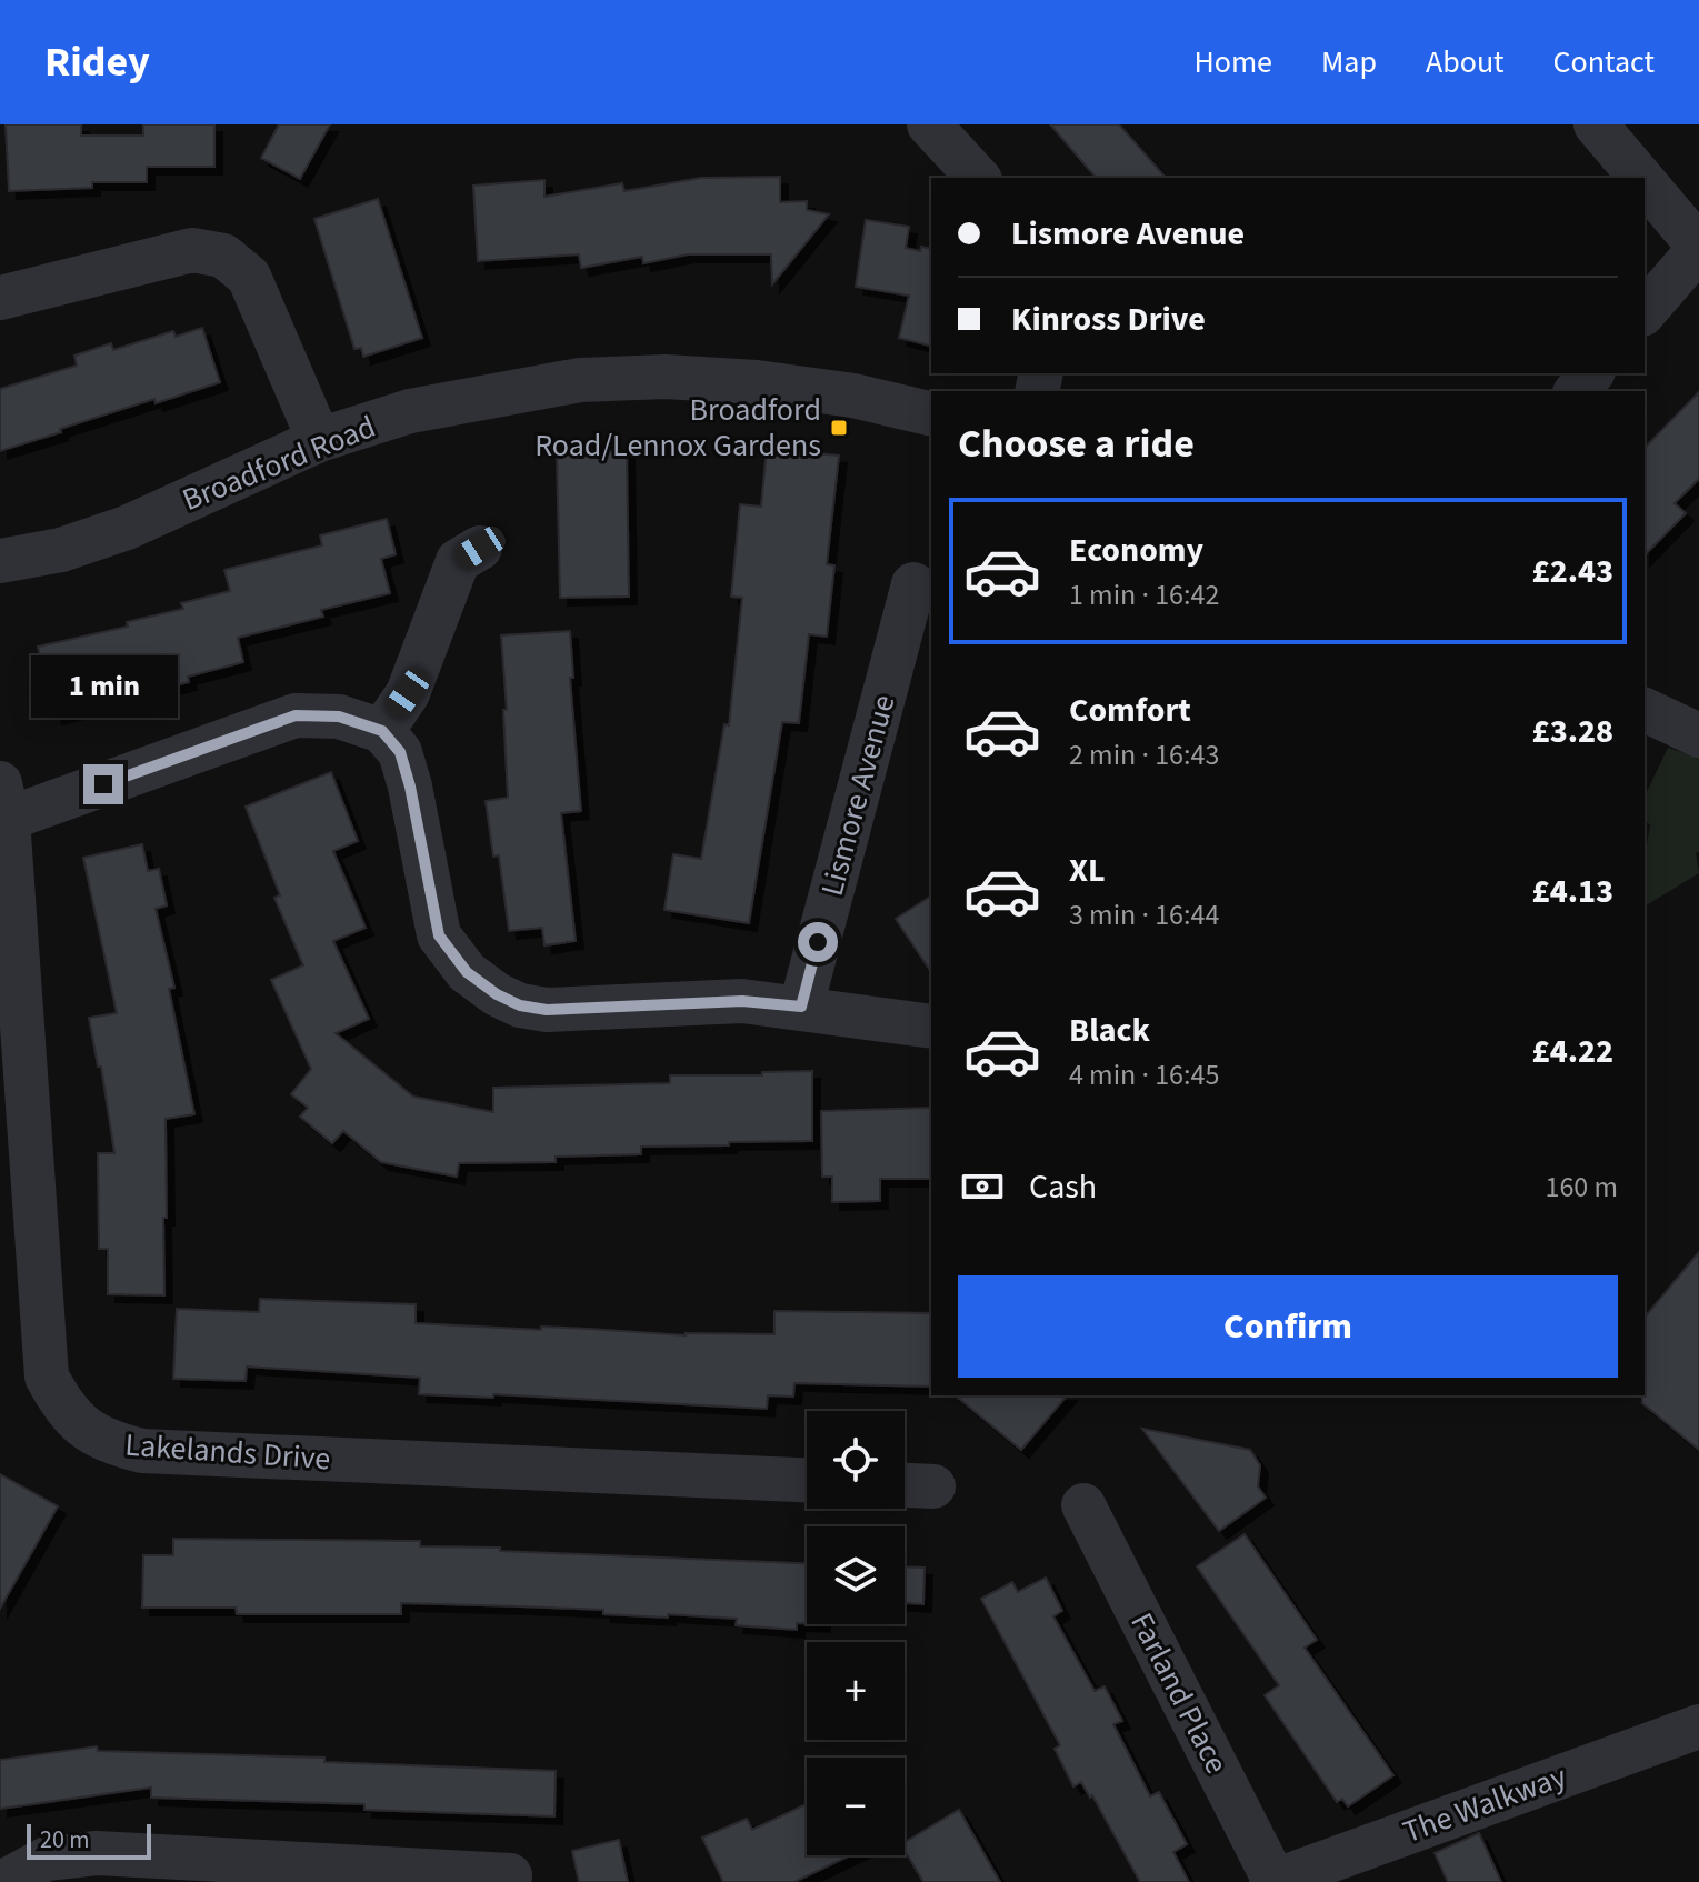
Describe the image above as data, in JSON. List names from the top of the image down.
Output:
{
  "streets": {
    "street": [
      "Broadford Road",
      "Lismore Avenue",
      "Lakelands Drive",
      "Farland Place",
      "The Walkway"
    ]
  },
  "crossings": [
    ["Farland Place", "The Walkway"]
  ],
  "places": {
    "transit": ["Broadford Road/Lennox Gardens"]
  },
  "scale_bar": "20 m",
  "page": {
    "header": "Ridey",
    "nav": [
      "Home",
      "Map",
      "About",
      "Contact"
    ],
    "banner": ["Lismore Avenue", "Kinross Drive"],
    "heading": "Choose a ride",
    "list": [
      {
        "name": "Economy",
        "note": "1 min · 16:42",
        "value": "£2.43"
      },
      {
        "name": "Comfort",
        "note": "2 min · 16:43",
        "value": "£3.28"
      },
      {
        "name": "XL",
        "note": "3 min · 16:44",
        "value": "£4.13"
      },
      {
        "name": "Black",
        "note": "4 min · 16:45",
        "value": "£4.22"
      }
    ],
    "bubble": "1 min",
    "pay": ["Cash", "160 m"],
    "buttons": "Confirm",
    "map_buttons": ["+", "−"],
    "scale": "20 m"
  }
}
